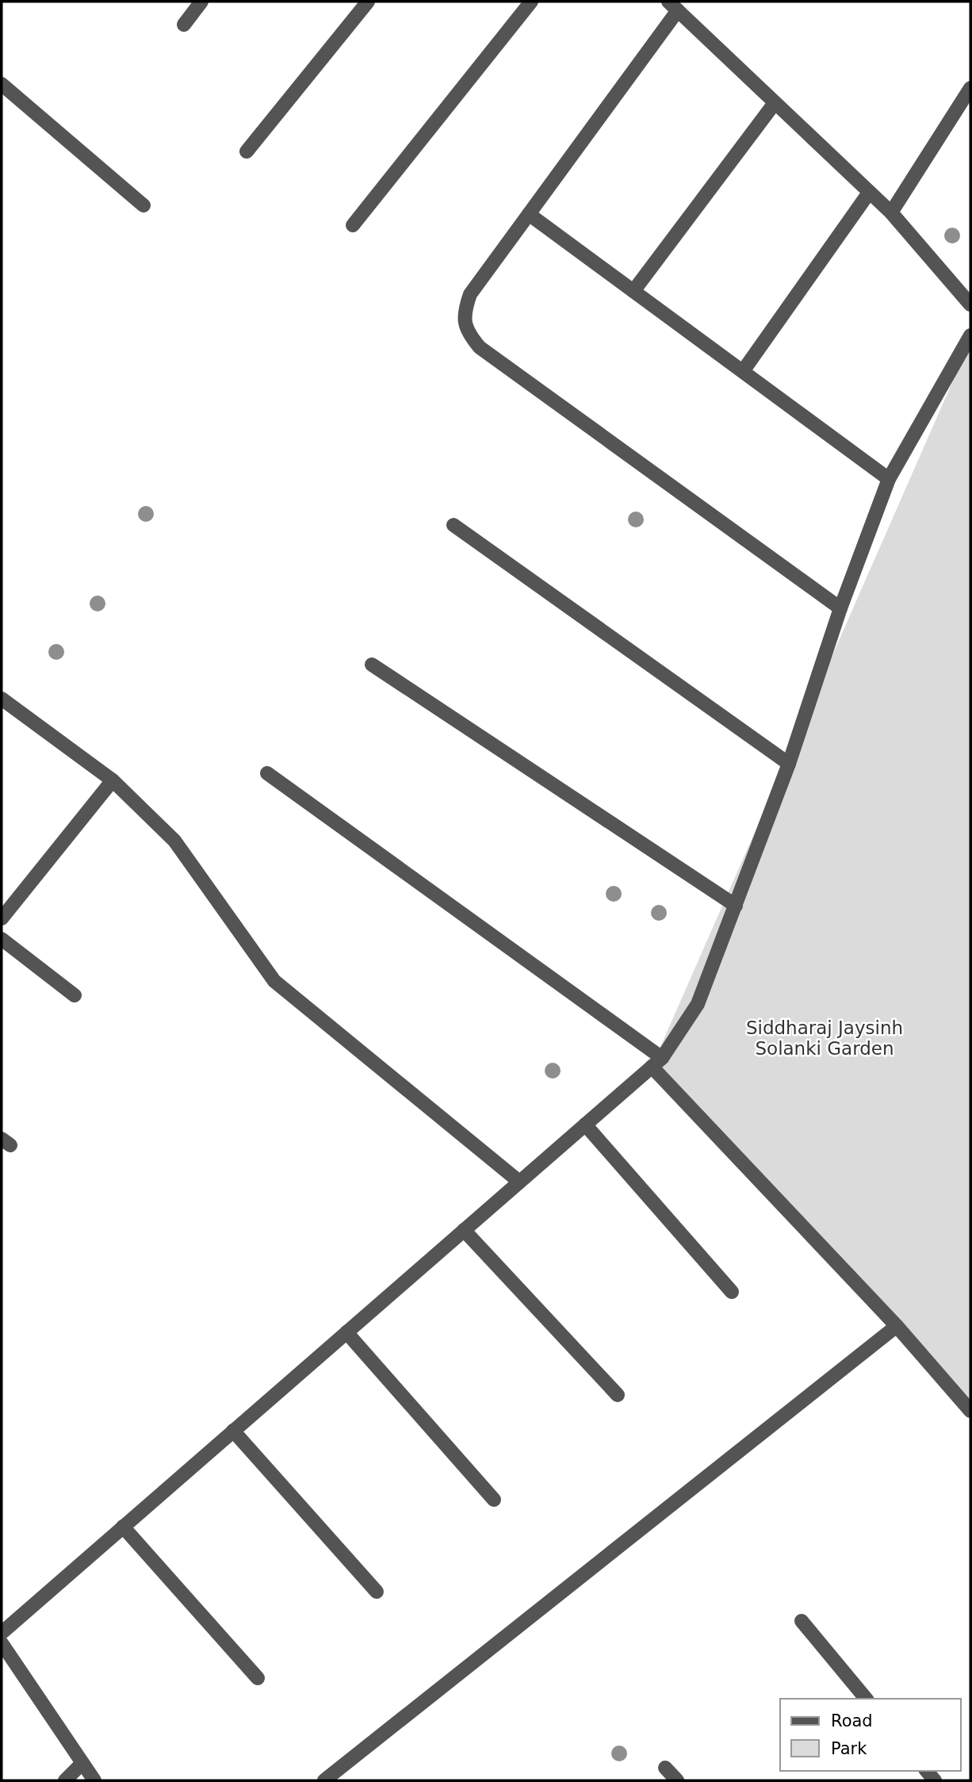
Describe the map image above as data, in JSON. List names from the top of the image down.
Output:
{
  "parks": ["Siddharaj Jaysinh Solanki Garden"],
  "legend": ["Road", "Park"]
}
